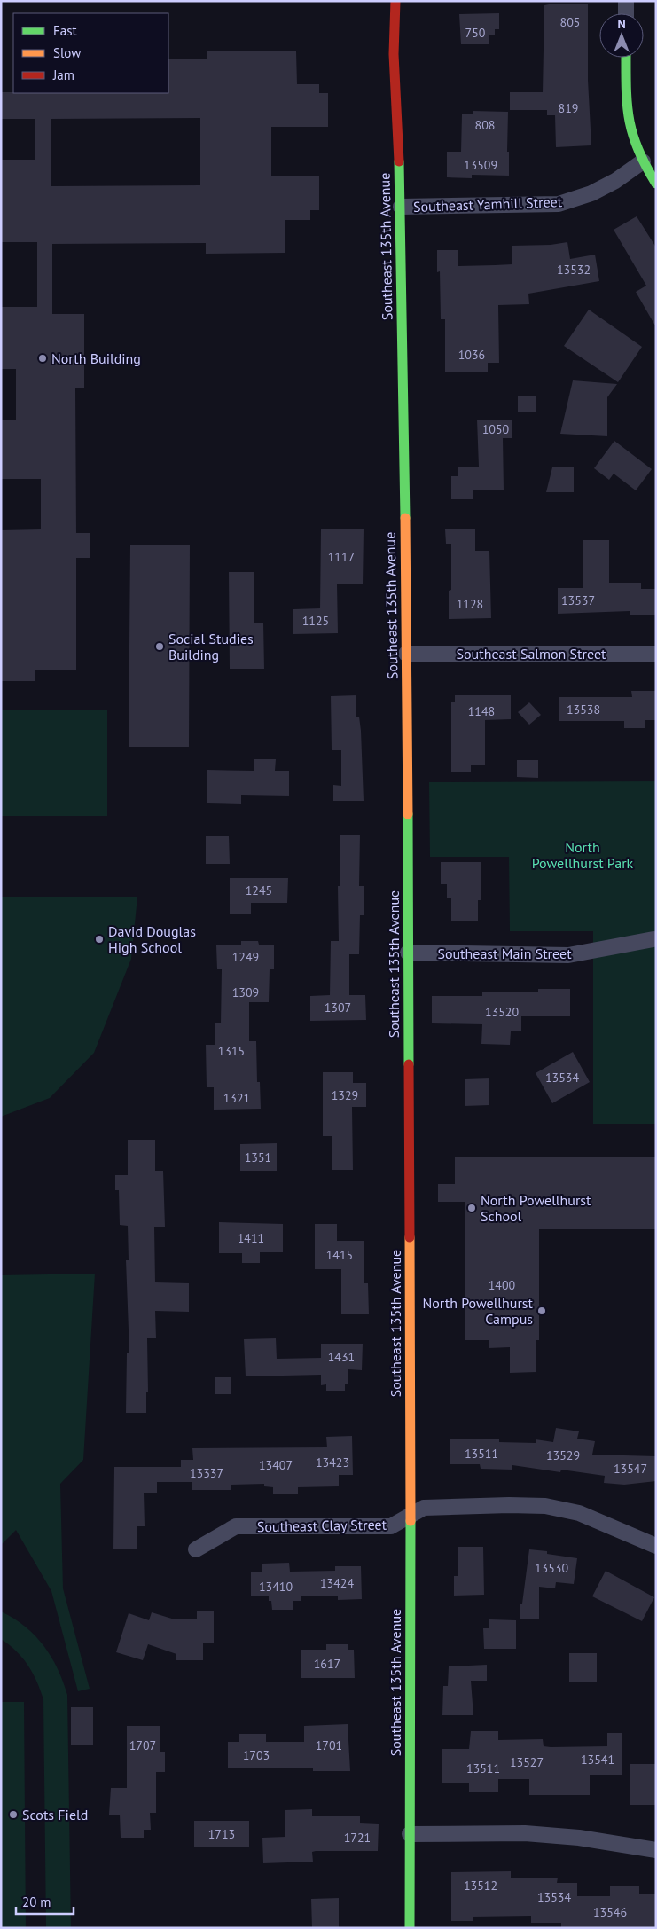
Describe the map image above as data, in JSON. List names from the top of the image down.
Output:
{
  "streets": {
    "street": [
      "Southeast Yamhill Street",
      "Southeast 135th Avenue",
      "Southeast Salmon Street",
      "Southeast Main Street",
      "Southeast Clay Street"
    ]
  },
  "crossings": [
    ["Southeast Yamhill Street", "Southeast 135th Avenue"],
    ["Southeast 135th Avenue", "Southeast Salmon Street"],
    ["Southeast 135th Avenue", "Southeast Main Street"],
    ["Southeast 135th Avenue", "Southeast Clay Street"]
  ],
  "parks": ["North Powellhurst Park"],
  "places": [
    "North Building",
    "Social Studies Building",
    "David Douglas High School",
    "North Powellhurst School",
    "North Powellhurst Campus",
    "Scots Field"
  ],
  "house_numbers": [
    "805",
    "750",
    "819",
    "808",
    "13509",
    "13532",
    "1036",
    "1050",
    "1117",
    "13537",
    "1128",
    "1125",
    "13538",
    "1148",
    "1245",
    "1249",
    "1309",
    "1307",
    "13520",
    "1315",
    "13534",
    "1329",
    "1321",
    "1351",
    "1411",
    "1415",
    "1400",
    "1431",
    "13511",
    "13529",
    "13423",
    "13407",
    "13547",
    "13337",
    "13530",
    "13424",
    "13410",
    "1617",
    "1707",
    "1701",
    "1703",
    "13541",
    "13527",
    "13511",
    "1713",
    "1721",
    "13512",
    "13534",
    "13546"
  ],
  "legend": ["Fast", "Slow", "Jam"],
  "scale_bar": "20 m",
  "north": "top"
}
